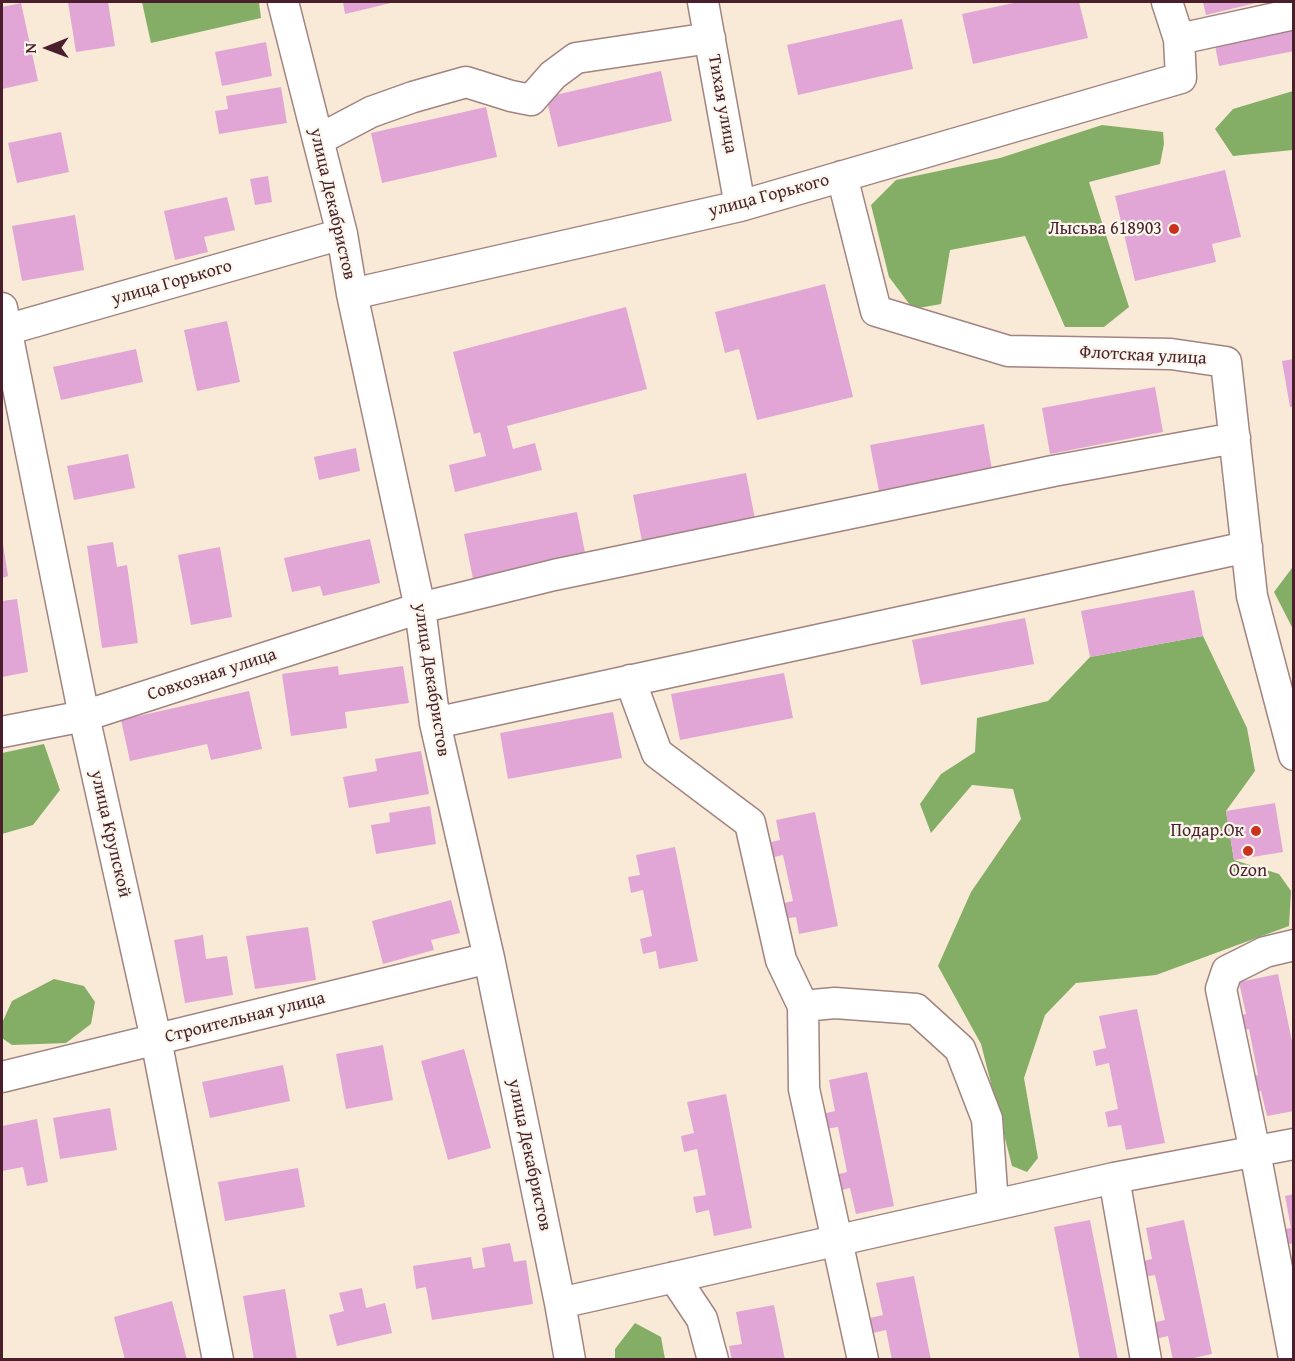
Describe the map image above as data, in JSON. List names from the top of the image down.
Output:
{
  "streets": {
    "street": [
      "Тихая улица",
      "улица Горького",
      "улица Декабристов",
      "Флотская улица",
      "Совхозная улица",
      "улица Крупской",
      "Строительная улица"
    ]
  },
  "crossings": [
    ["Тихая улица", "улица Горького"],
    ["улица Горького", "улица Декабристов"],
    ["улица Горького", "Флотская улица"],
    ["улица Горького", "улица Крупской"],
    ["улица Декабристов", "Совхозная улица"],
    ["улица Декабристов", "Строительная улица"],
    ["Флотская улица", "Совхозная улица"],
    ["Совхозная улица", "улица Крупской"],
    ["улица Крупской", "Строительная улица"]
  ],
  "places": ["Лысьва 618903", "Подар.Ок", "Ozon"],
  "north": "left"
}
